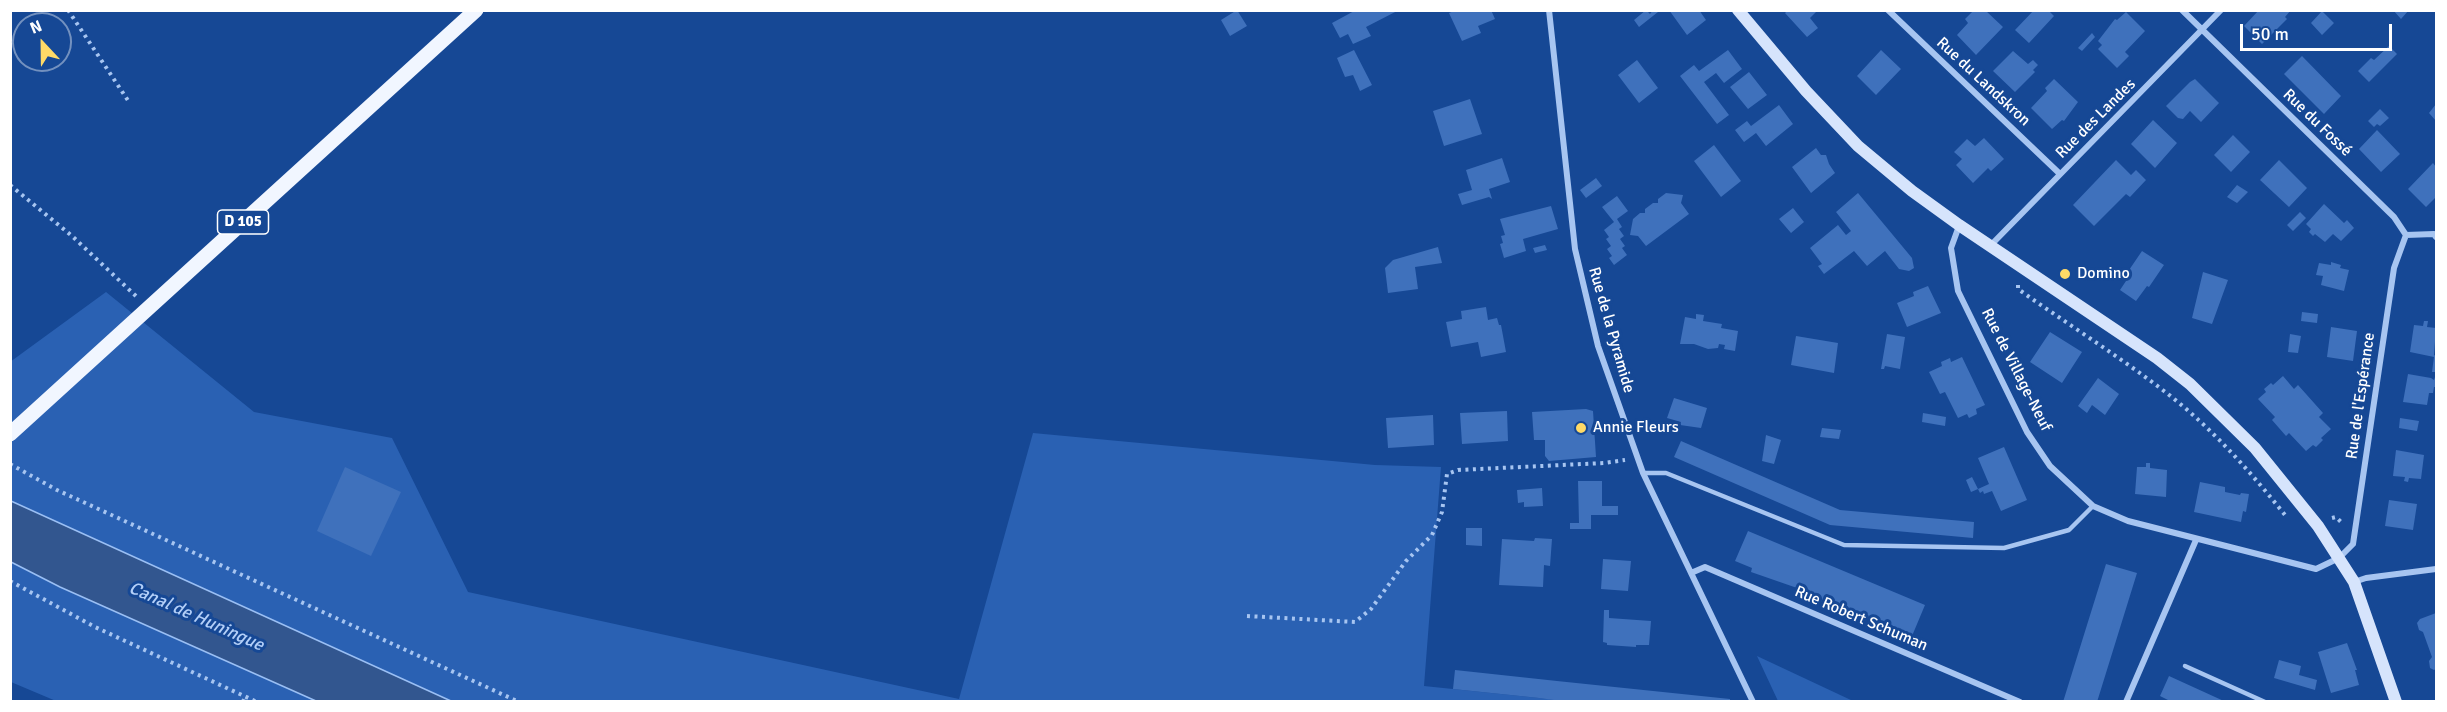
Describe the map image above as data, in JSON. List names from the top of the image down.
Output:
{
  "streets": {
    "main road": ["D 105"],
    "street": [
      "Rue du Landskron",
      "Rue des Landes",
      "Rue du Fossé",
      "Rue de la Pyramide",
      "Rue de Village-Neuf",
      "Rue de l'Espérance",
      "Rue Robert Schuman"
    ]
  },
  "crossings": [
    ["Rue du Landskron", "Rue des Landes"],
    ["Rue des Landes", "Rue du Fossé"],
    ["Rue du Fossé", "Rue de l'Espérance"],
    ["Rue de la Pyramide", "Rue Robert Schuman"],
    ["Rue de Village-Neuf", "Rue de l'Espérance"]
  ],
  "water": ["Canal de Huningue"],
  "places": ["Domino", "Annie Fleurs"],
  "scale_bar": "50 m",
  "north": "top"
}
